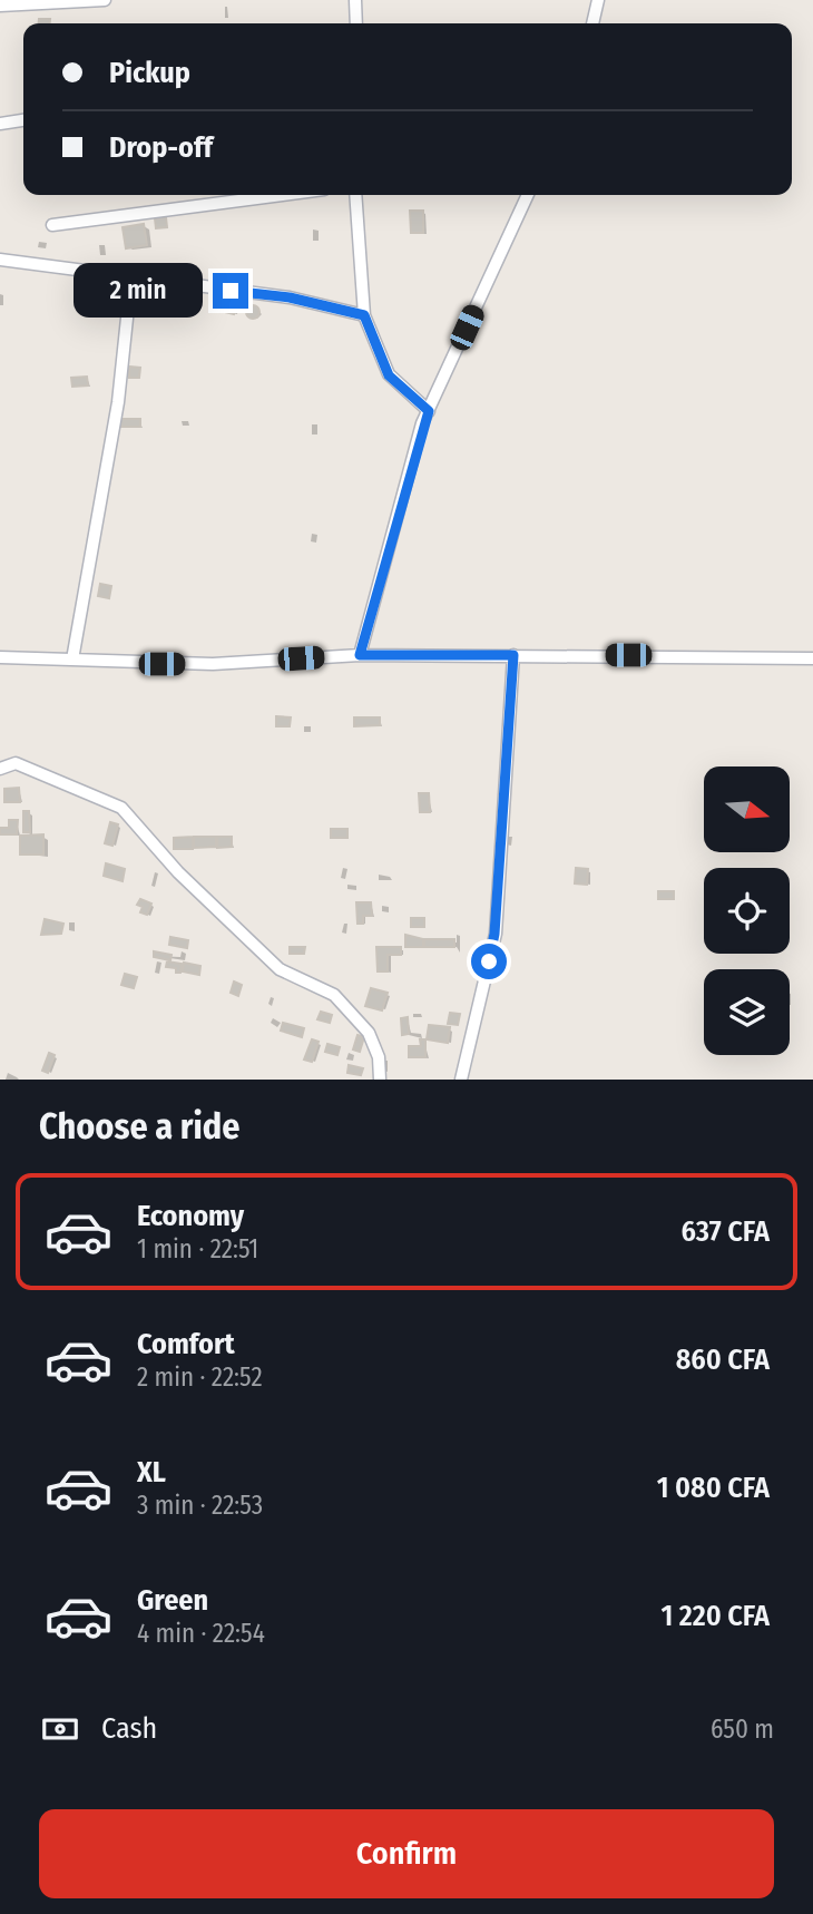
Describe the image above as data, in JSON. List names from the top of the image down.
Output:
{
  "north": "right",
  "page": {
    "banner": ["Pickup", "Drop-off"],
    "bubble": "2 min",
    "heading": "Choose a ride",
    "list": [
      {
        "name": "Economy",
        "note": "1 min · 22:51",
        "value": "637 CFA"
      },
      {
        "name": "Comfort",
        "note": "2 min · 22:52",
        "value": "860 CFA"
      },
      {
        "name": "XL",
        "note": "3 min · 22:53",
        "value": "1 080 CFA"
      },
      {
        "name": "Green",
        "note": "4 min · 22:54",
        "value": "1 220 CFA"
      }
    ],
    "pay": ["Cash", "650 m"],
    "buttons": "Confirm"
  }
}
